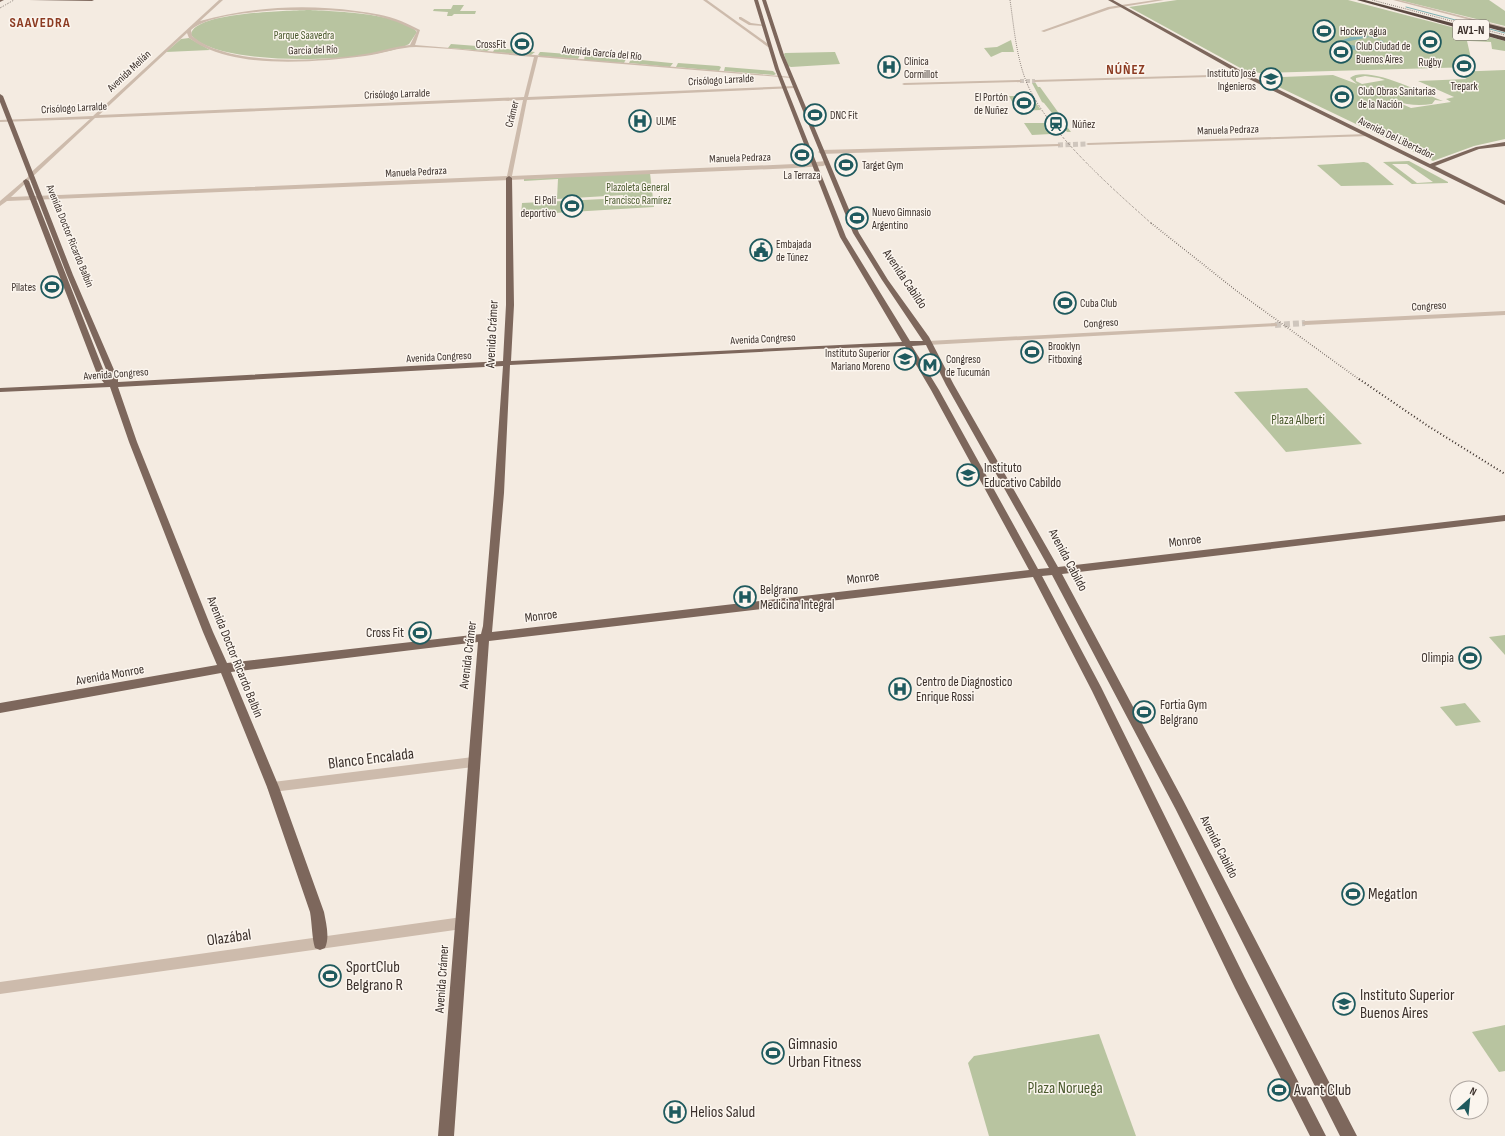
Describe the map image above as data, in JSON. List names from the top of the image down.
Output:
{
  "streets": {
    "highway": ["AV1-N"],
    "main road": [
      "Avenida Del Libertador",
      "Avenida Doctor Ricardo Balbín",
      "Avenida Cabildo",
      "Avenida Crámer",
      "Avenida Congreso",
      "Monroe",
      "Avenida Monroe"
    ],
    "street": [
      "García del Río",
      "Avenida García del Río",
      "Avenida Melián",
      "Crisólogo Larralde",
      "Crámer",
      "Manuela Pedraza",
      "Congreso",
      "Blanco Encalada",
      "Olazábal"
    ]
  },
  "crossings": [
    ["García del Río", "Avenida García del Río"],
    ["García del Río", "Avenida Melián"],
    ["Avenida García del Río", "Crámer"],
    ["Avenida García del Río", "Avenida Cabildo"],
    ["Avenida Melián", "Crisólogo Larralde"],
    ["Avenida Melián", "Manuela Pedraza"],
    ["Avenida Melián", "Avenida Doctor Ricardo Balbín"],
    ["Crisólogo Larralde", "Crámer"],
    ["Crisólogo Larralde", "Avenida Doctor Ricardo Balbín"],
    ["Crisólogo Larralde", "Avenida Cabildo"],
    ["Crámer", "Manuela Pedraza"],
    ["Crámer", "Avenida Crámer"],
    ["Manuela Pedraza", "Avenida Del Libertador"],
    ["Manuela Pedraza", "Avenida Doctor Ricardo Balbín"],
    ["Manuela Pedraza", "Avenida Cabildo"],
    ["Manuela Pedraza", "Avenida Crámer"],
    ["Avenida Doctor Ricardo Balbín", "Avenida Congreso"],
    ["Avenida Doctor Ricardo Balbín", "Monroe"],
    ["Avenida Doctor Ricardo Balbín", "Avenida Monroe"],
    ["Avenida Doctor Ricardo Balbín", "Blanco Encalada"],
    ["Avenida Doctor Ricardo Balbín", "Olazábal"],
    ["Avenida Cabildo", "Congreso"],
    ["Avenida Cabildo", "Avenida Congreso"],
    ["Avenida Cabildo", "Monroe"],
    ["Congreso", "Avenida Congreso"],
    ["Avenida Crámer", "Avenida Congreso"],
    ["Avenida Crámer", "Monroe"],
    ["Avenida Crámer", "Blanco Encalada"],
    ["Avenida Crámer", "Olazábal"],
    ["Monroe", "Avenida Monroe"]
  ],
  "districts": ["SAAVEDRA", "NÚÑEZ"],
  "parks": [
    "Parque Saavedra",
    "Plazoleta General Francisco Ramírez",
    "Plaza Alberti",
    "Plaza Noruega"
  ],
  "places": {
    "sports": [
      "Hockey agua",
      "Rugby",
      "CrossFit",
      "Club Ciudad de Buenos Aires",
      "Trepark",
      "Club Obras Sanitarias de la Nación",
      "El Portón de Nuñez",
      "DNC Fit",
      "La Terraza",
      "Target Gym",
      "El Poli deportivo",
      "Nuevo Gimnasio Argentino",
      "Pilates",
      "Cuba Club",
      "Brooklyn Fitboxing",
      "Cross Fit",
      "Olimpia",
      "Fortia Gym Belgrano",
      "Megatlon",
      "SportClub Belgrano R",
      "Gimnasio Urban Fitness",
      "Avant Club"
    ],
    "hospital": [
      "Clínica Cormillot",
      "ULME",
      "Belgrano Medicina Integral",
      "Centro de Diagnostico Enrique Rossi",
      "Helios Salud"
    ],
    "school or university": [
      "Instituto José Ingenieros",
      "Instituto Superior Mariano Moreno",
      "Instituto Educativo Cabildo",
      "Instituto Superior Buenos Aires"
    ],
    "station": ["Núñez"],
    "public building": ["Embajada de Túnez"],
    "metro station": ["Congreso de Tucumán"]
  },
  "north": "top right"
}
